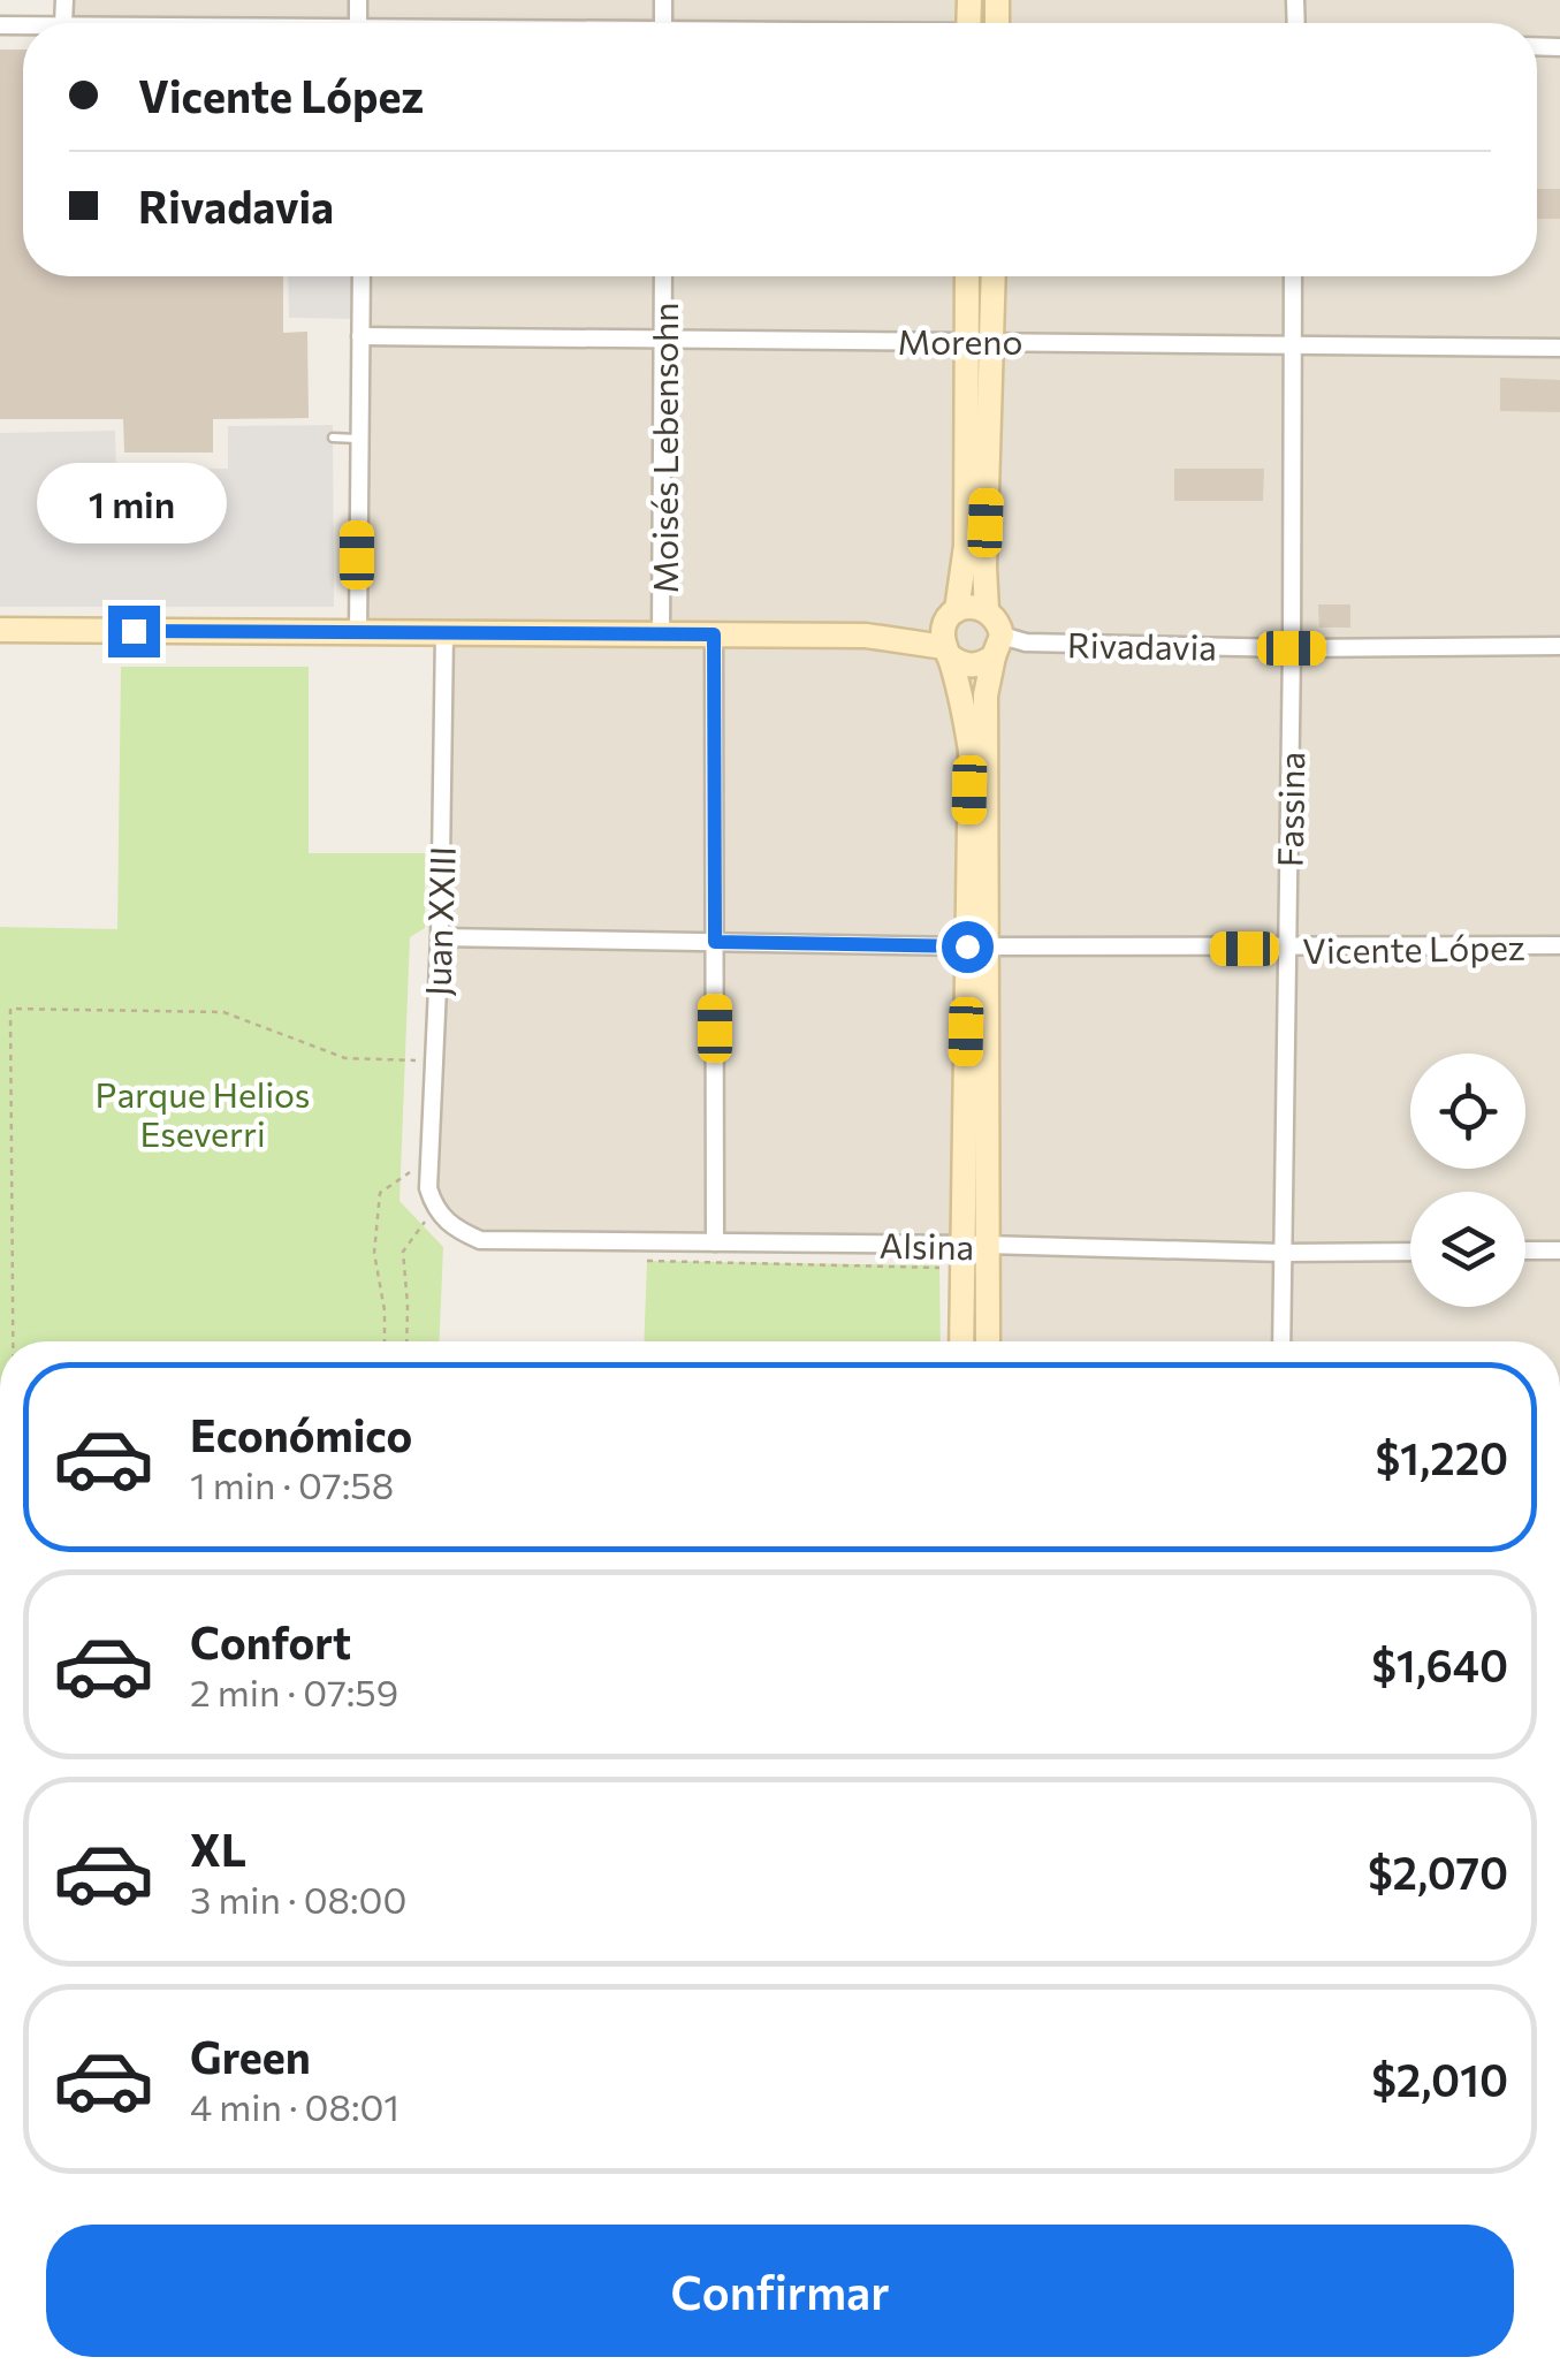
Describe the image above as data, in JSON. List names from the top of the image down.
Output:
{
  "streets": {
    "street": [
      "Moreno",
      "Moisés Lebensohn",
      "Rivadavia",
      "Fassina",
      "Juan XXIII",
      "Vicente López",
      "Alsina"
    ]
  },
  "crossings": [
    ["Moreno", "Moisés Lebensohn"],
    ["Moreno", "Fassina"],
    ["Moisés Lebensohn", "Vicente López"],
    ["Moisés Lebensohn", "Alsina"],
    ["Rivadavia", "Fassina"],
    ["Fassina", "Vicente López"],
    ["Fassina", "Alsina"],
    ["Juan XXIII", "Vicente López"],
    ["Juan XXIII", "Alsina"]
  ],
  "parks": ["Parque Helios Eseverri"],
  "page": {
    "banner": ["Vicente López", "Rivadavia"],
    "bubble": "1 min",
    "list": [
      {
        "name": "Económico",
        "note": "1 min · 07:58",
        "value": "$1,220"
      },
      {
        "name": "Confort",
        "note": "2 min · 07:59",
        "value": "$1,640"
      },
      {
        "name": "XL",
        "note": "3 min · 08:00",
        "value": "$2,070"
      },
      {
        "name": "Green",
        "note": "4 min · 08:01",
        "value": "$2,010"
      }
    ],
    "buttons": "Confirmar"
  }
}
